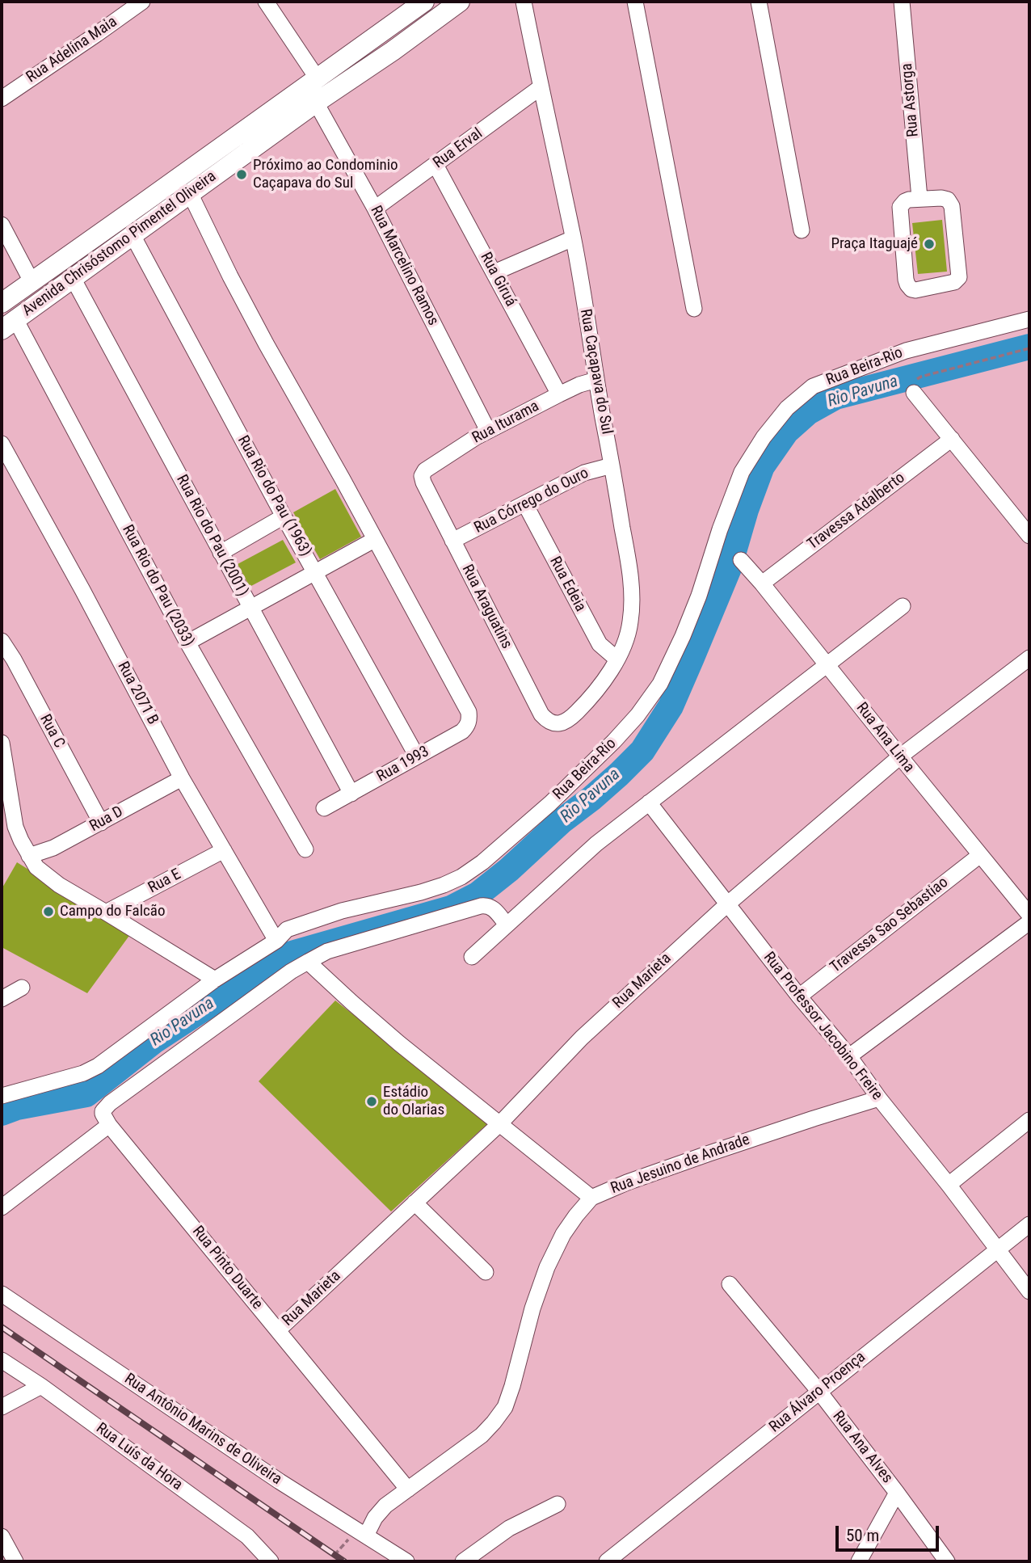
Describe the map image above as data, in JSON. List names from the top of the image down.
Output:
{
  "streets": {
    "main road": ["Avenida Chrisóstomo Pimentel Oliveira"],
    "street": [
      "Rua Adelina Maia",
      "Rua Astorga",
      "Rua Erval",
      "Rua Marcelino Ramos",
      "Rua Giruá",
      "Rua Beira-Rio",
      "Rua Caçapava do Sul",
      "Rua Iturama",
      "Rua Rio do Pau (1963)",
      "Rua Córrego do Ouro",
      "Travessa Adalberto",
      "Rua Rio do Pau (2001)",
      "Rua Edeia",
      "Rua Rio do Pau (2033)",
      "Rua Araguatins",
      "Rua 2071 B",
      "Rua C",
      "Rua Ana Lima",
      "Rua 1993",
      "Rua D",
      "Rua E",
      "Travessa Sao Sebastiao",
      "Rua Marieta",
      "Rua Professor Jacobino Freire",
      "Rua Jesuino de Andrade",
      "Rua Pinto Duarte",
      "Rua Álvaro Proença",
      "Rua Antônio Marins de Oliveira",
      "Rua Ana Alves",
      "Rua Luís da Hora"
    ]
  },
  "crossings": [
    ["Rua Erval", "Rua Marcelino Ramos"],
    ["Rua Erval", "Rua Giruá"],
    ["Rua Erval", "Rua Caçapava do Sul"],
    ["Avenida Chrisóstomo Pimentel Oliveira", "Rua Marcelino Ramos"],
    ["Avenida Chrisóstomo Pimentel Oliveira", "Rua Rio do Pau (1963)"],
    ["Avenida Chrisóstomo Pimentel Oliveira", "Rua Rio do Pau (2001)"],
    ["Avenida Chrisóstomo Pimentel Oliveira", "Rua Rio do Pau (2033)"],
    ["Rua Marcelino Ramos", "Rua Iturama"],
    ["Rua Giruá", "Rua Iturama"],
    ["Rua Beira-Rio", "Rua 2071 B"],
    ["Rua Caçapava do Sul", "Rua Iturama"],
    ["Rua Caçapava do Sul", "Rua Córrego do Ouro"],
    ["Rua Caçapava do Sul", "Rua Edeia"],
    ["Rua Caçapava do Sul", "Rua Araguatins"],
    ["Rua Iturama", "Rua Araguatins"],
    ["Rua Rio do Pau (1963)", "Rua 1993"],
    ["Rua Córrego do Ouro", "Rua Edeia"],
    ["Rua Córrego do Ouro", "Rua Araguatins"],
    ["Travessa Adalberto", "Rua Ana Lima"],
    ["Rua Rio do Pau (2001)", "Rua 1993"],
    ["Rua 2071 B", "Rua D"],
    ["Rua 2071 B", "Rua E"],
    ["Rua C", "Rua D"],
    ["Rua Ana Lima", "Travessa Sao Sebastiao"],
    ["Rua Ana Lima", "Rua Marieta"],
    ["Travessa Sao Sebastiao", "Rua Professor Jacobino Freire"],
    ["Rua Marieta", "Rua Professor Jacobino Freire"],
    ["Rua Marieta", "Rua Pinto Duarte"],
    ["Rua Professor Jacobino Freire", "Rua Jesuino de Andrade"],
    ["Rua Professor Jacobino Freire", "Rua Álvaro Proença"],
    ["Rua Jesuino de Andrade", "Rua Pinto Duarte"],
    ["Rua Jesuino de Andrade", "Rua Antônio Marins de Oliveira"],
    ["Rua Álvaro Proença", "Rua Ana Alves"]
  ],
  "water": ["Rio Pavuna"],
  "places": [
    "Próximo ao Condominio Caçapava do Sul",
    "Praça Itaguajé",
    "Campo do Falcão",
    "Estádio do Olarias"
  ],
  "scale_bar": "50 m"
}
